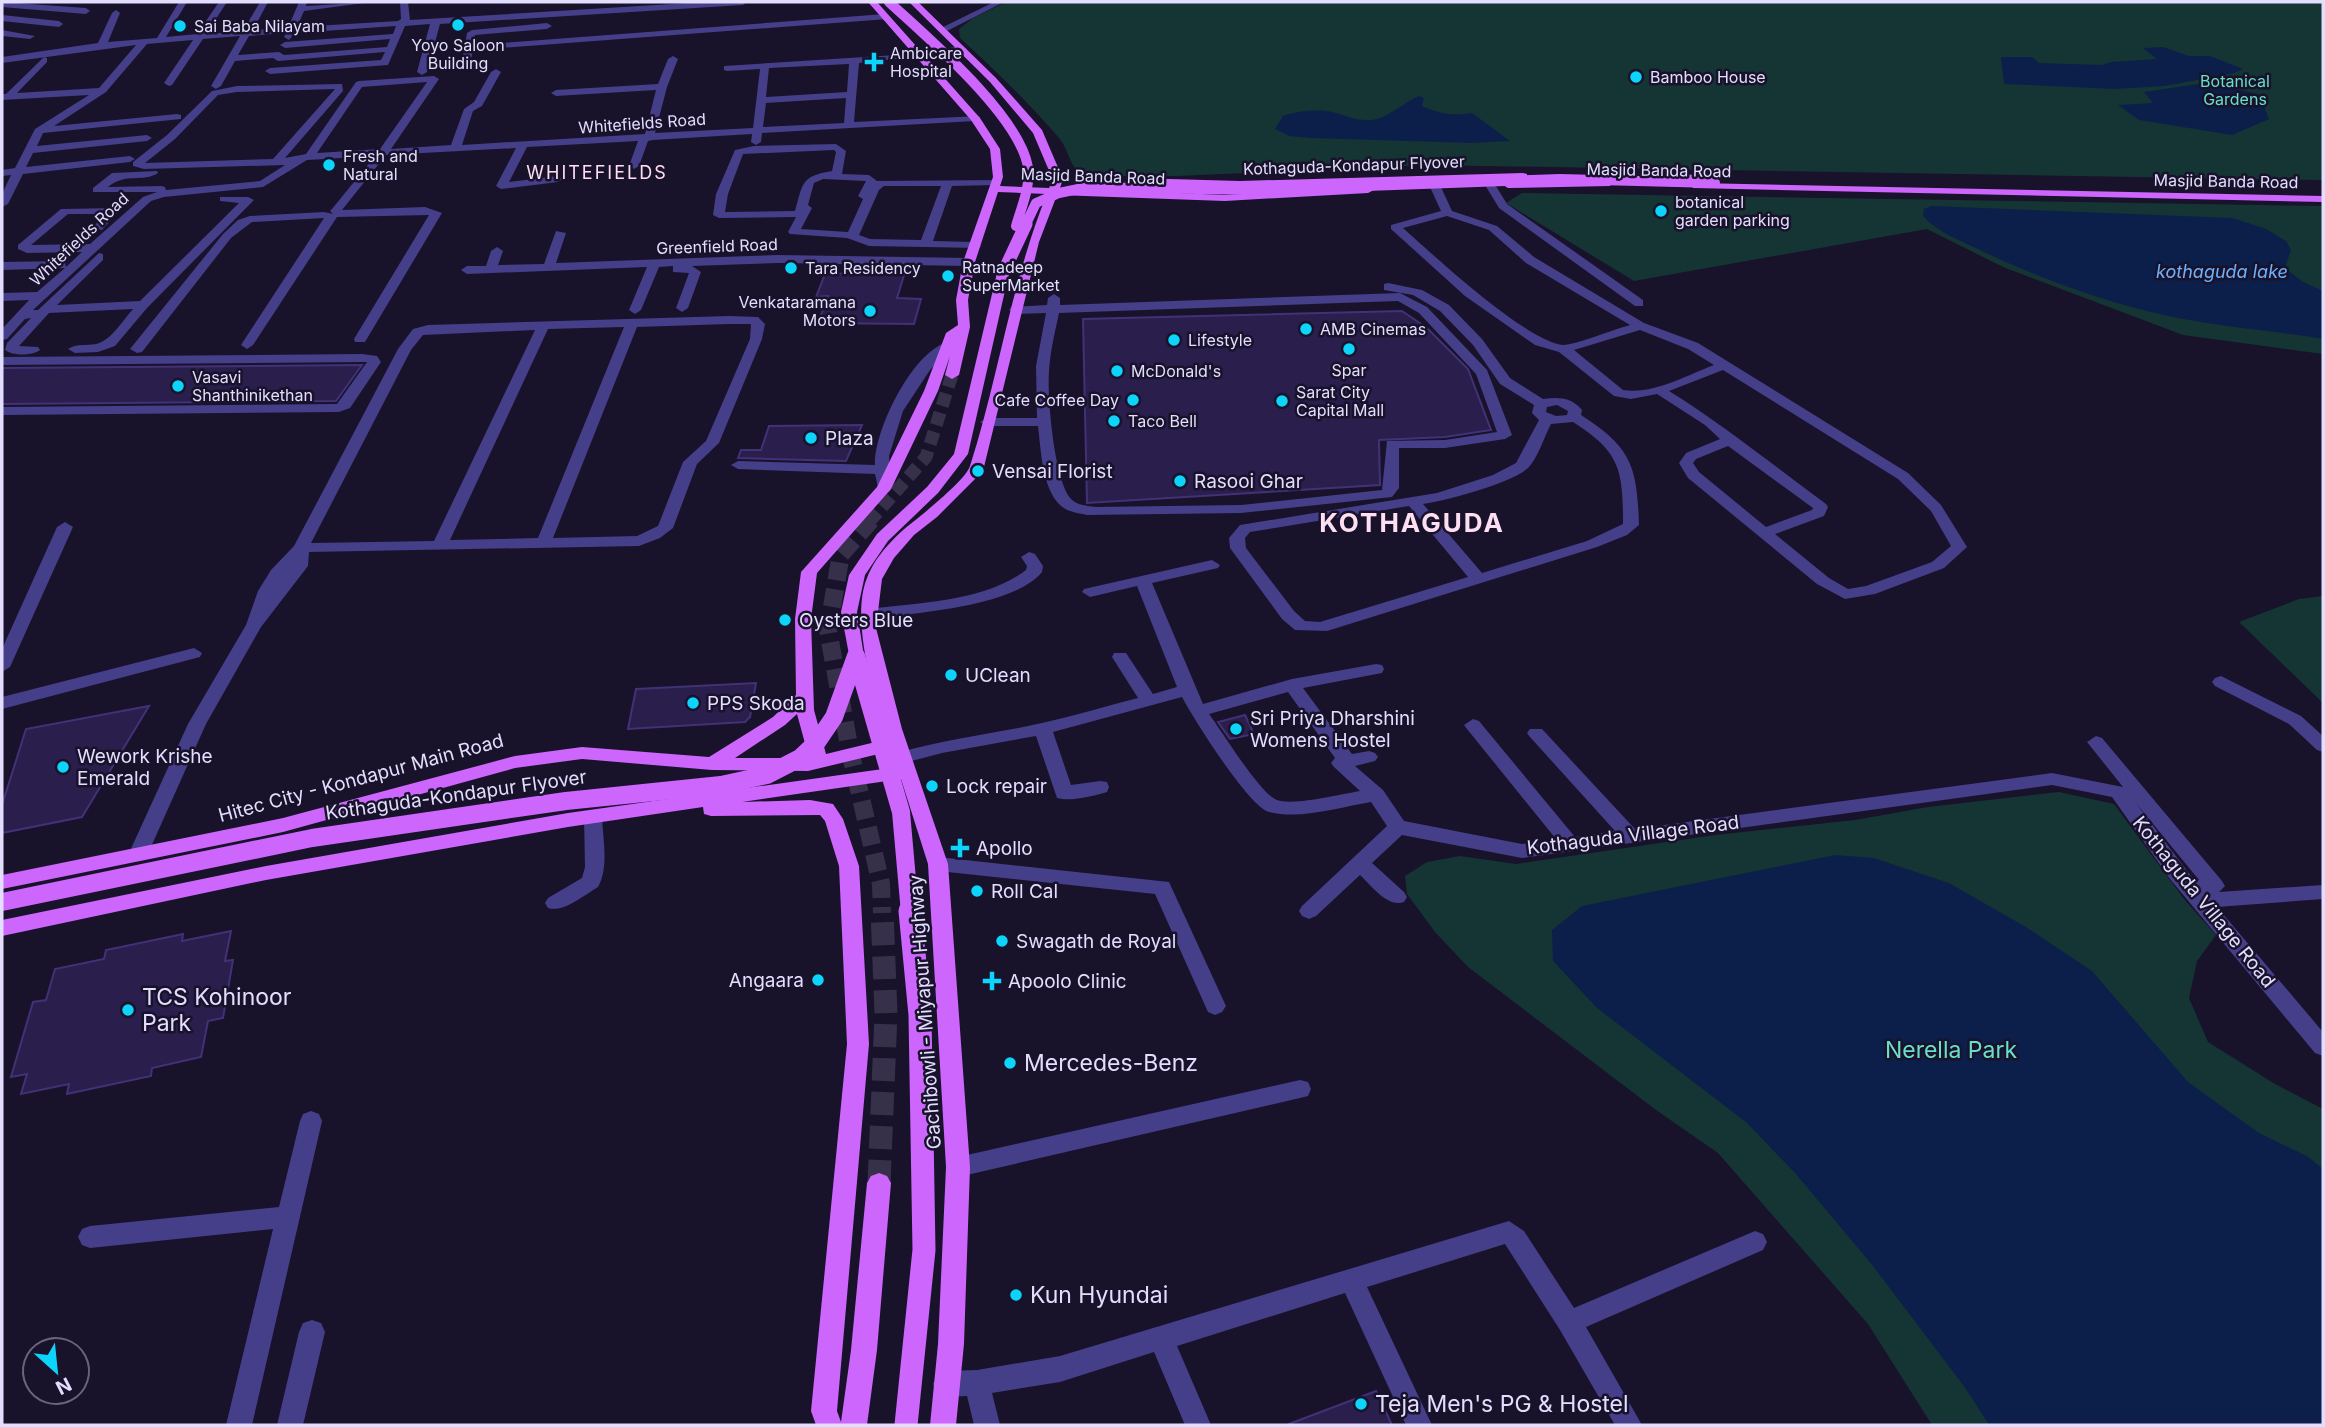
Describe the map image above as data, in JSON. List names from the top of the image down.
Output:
{
  "streets": {
    "main road": [
      "Kothaguda-Kondapur Flyover",
      "Masjid Banda Road",
      "Hitec City - Kondapur Main Road",
      "Gachibowli - Miyapur Highway"
    ],
    "street": ["Whitefields Road", "Greenfield Road", "Kothaguda Village Road"]
  },
  "crossings": [
    ["Kothaguda-Kondapur Flyover", "Masjid Banda Road"],
    ["Masjid Banda Road", "Gachibowli - Miyapur Highway"],
    ["Hitec City - Kondapur Main Road", "Gachibowli - Miyapur Highway"]
  ],
  "districts": ["WHITEFIELDS", "KOTHAGUDA"],
  "water": ["kothaguda lake"],
  "parks": ["Botanical Gardens", "Nerella Park"],
  "places": {
    "other": [
      "Yoyo Saloon Building",
      "Sai Baba Nilayam",
      "Bamboo House",
      "Fresh and Natural",
      "botanical garden parking",
      "Tara Residency",
      "Ratnadeep SuperMarket",
      "Venkataramana Motors",
      "AMB Cinemas",
      "Lifestyle",
      "Spar",
      "McDonald's",
      "Vasavi Shanthinikethan",
      "Cafe Coffee Day",
      "Sarat City Capital Mall",
      "Taco Bell",
      "Plaza",
      "Vensai Florist",
      "Rasooi Ghar",
      "Oysters Blue",
      "UClean",
      "PPS Skoda",
      "Sri Priya Dharshini Womens Hostel",
      "Wework Krishe Emerald",
      "Lock repair",
      "Roll Cal",
      "Swagath de Royal",
      "Angaara",
      "TCS Kohinoor Park",
      "Mercedes-Benz",
      "Kun Hyundai",
      "Teja Men's PG & Hostel"
    ],
    "health": ["Ambicare Hospital", "Apollo", "Apoolo Clinic"]
  },
  "north": "bottom right"
}
